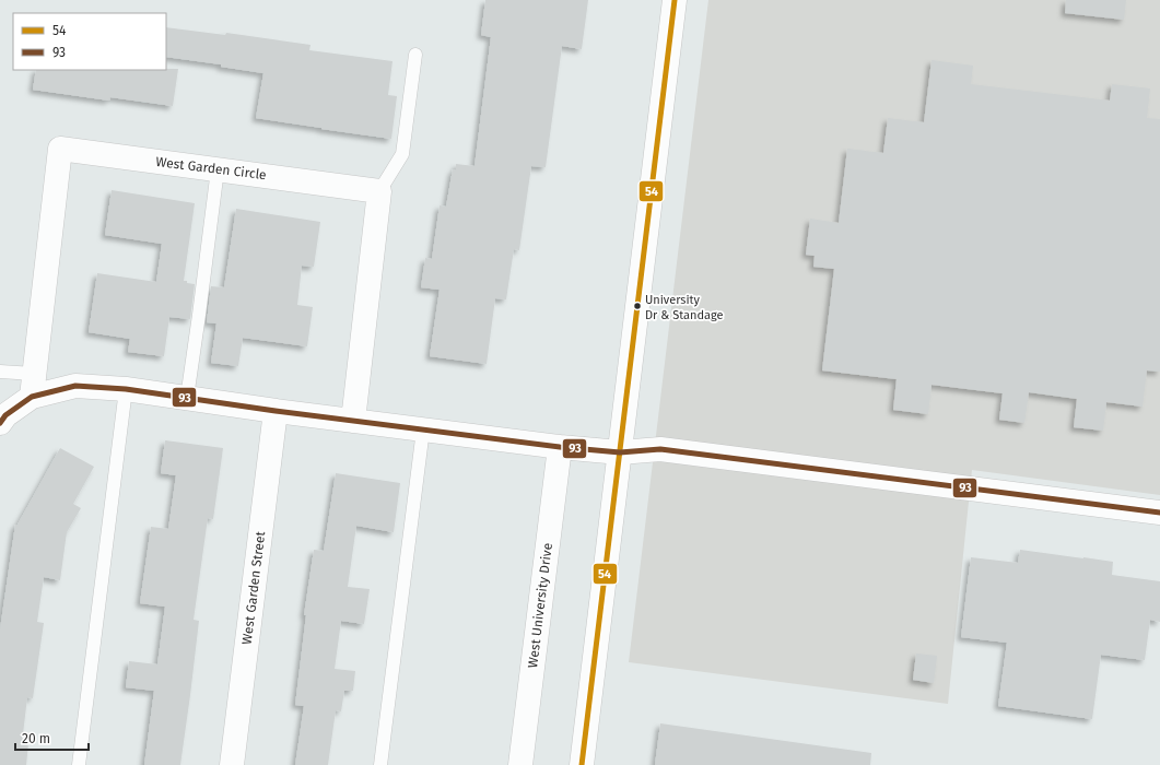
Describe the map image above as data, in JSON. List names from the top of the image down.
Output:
{
  "streets": {
    "street": ["West Garden Circle", "West Garden Street", "West University Drive"]
  },
  "places": ["University Dr & Standage"],
  "lines": ["transit line 54", "transit line 93"],
  "legend": ["54", "93"],
  "scale_bar": "20 m"
}
